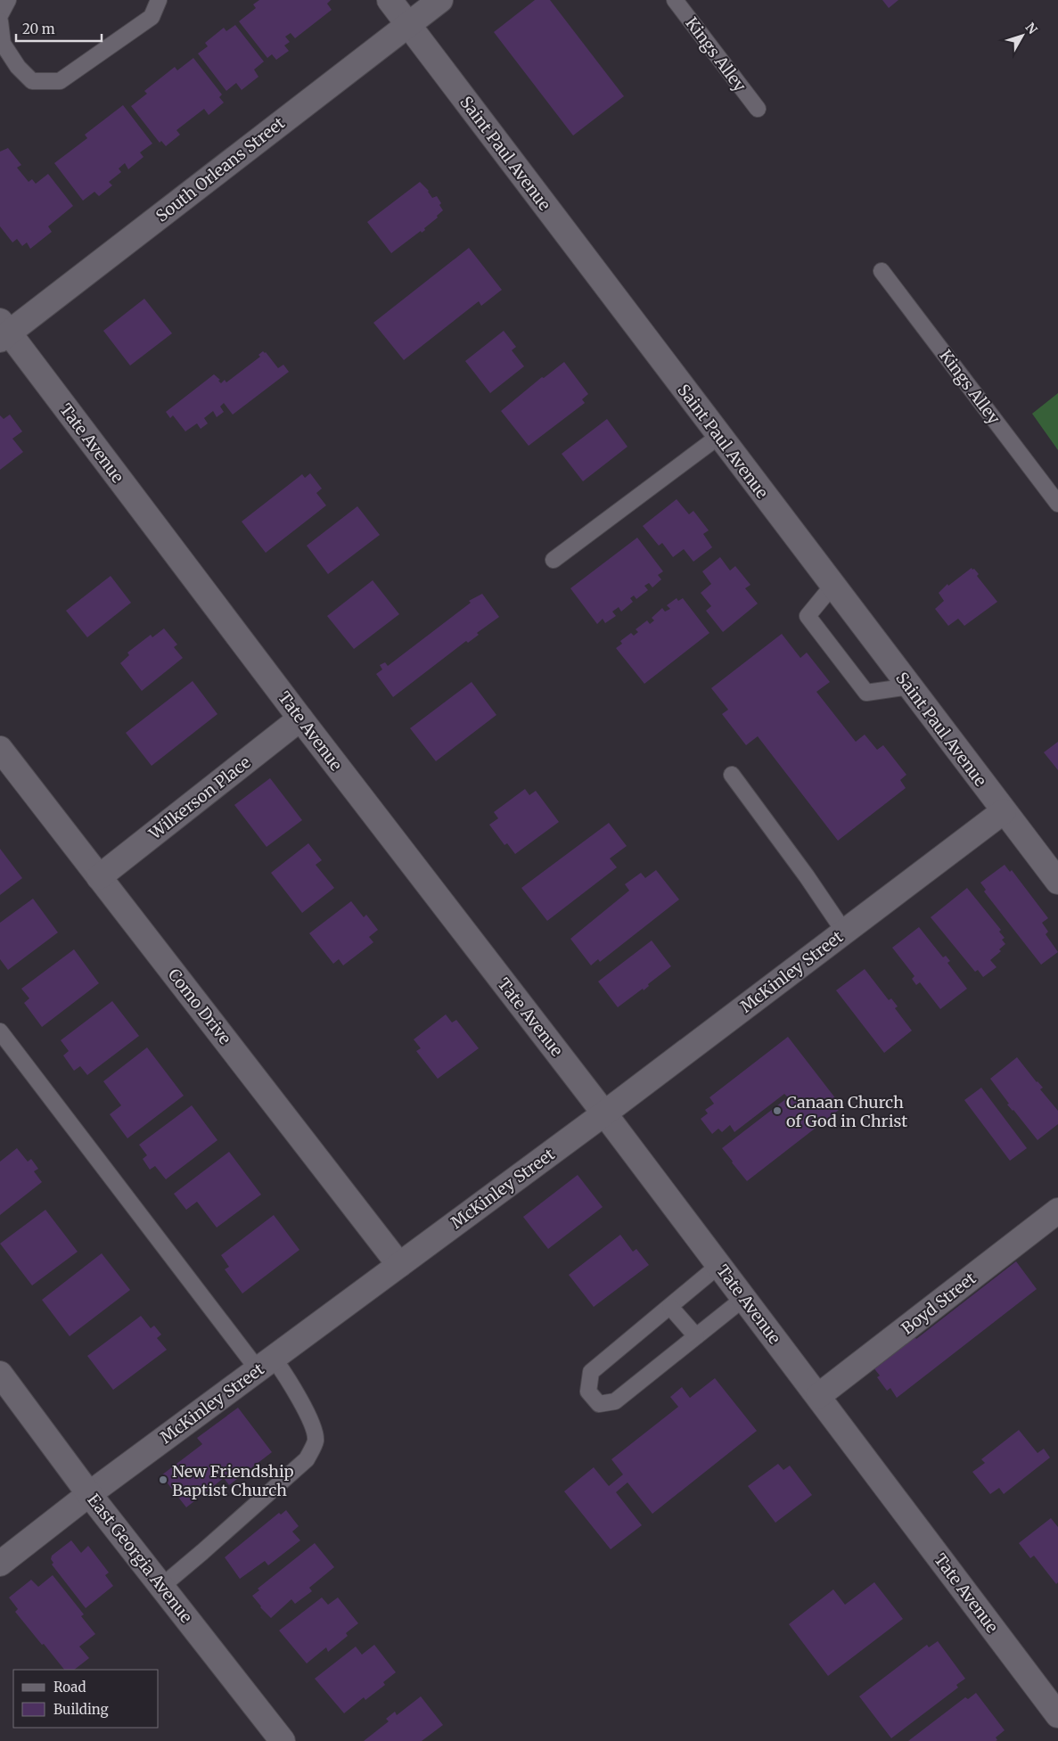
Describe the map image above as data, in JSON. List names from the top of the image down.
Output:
{
  "streets": {
    "street": [
      "Saint Paul Avenue",
      "South Orleans Street",
      "Tate Avenue",
      "Wilkerson Place",
      "McKinley Street",
      "Como Drive",
      "Boyd Street",
      "East Georgia Avenue"
    ],
    "lane": ["Kings Alley"]
  },
  "crossings": [
    ["Saint Paul Avenue", "South Orleans Street"],
    ["Saint Paul Avenue", "McKinley Street"],
    ["South Orleans Street", "Tate Avenue"],
    ["Tate Avenue", "Wilkerson Place"],
    ["Tate Avenue", "McKinley Street"],
    ["Tate Avenue", "Boyd Street"],
    ["Wilkerson Place", "Como Drive"],
    ["McKinley Street", "Como Drive"],
    ["McKinley Street", "East Georgia Avenue"]
  ],
  "places": ["Canaan Church of God in Christ", "New Friendship Baptist Church"],
  "legend": ["Road", "Building"],
  "scale_bar": "20 m",
  "north": "top right"
}
